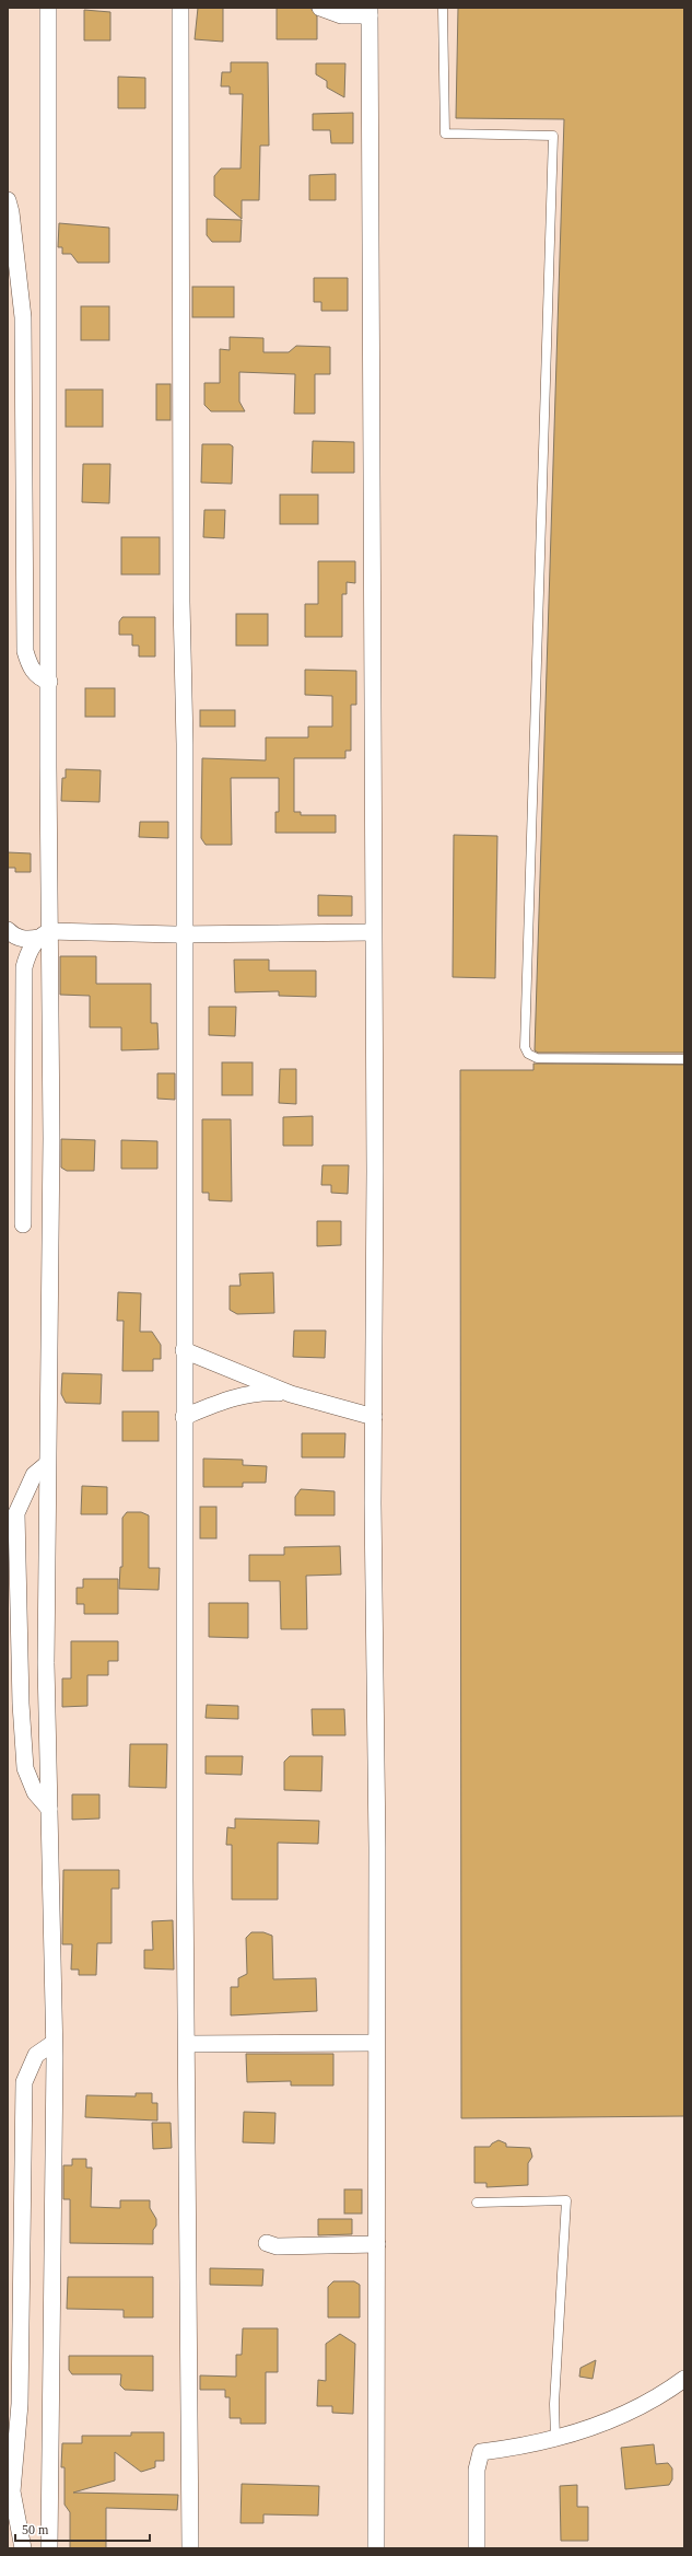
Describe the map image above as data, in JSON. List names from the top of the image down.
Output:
{
  "scale_bar": "50 m"
}
